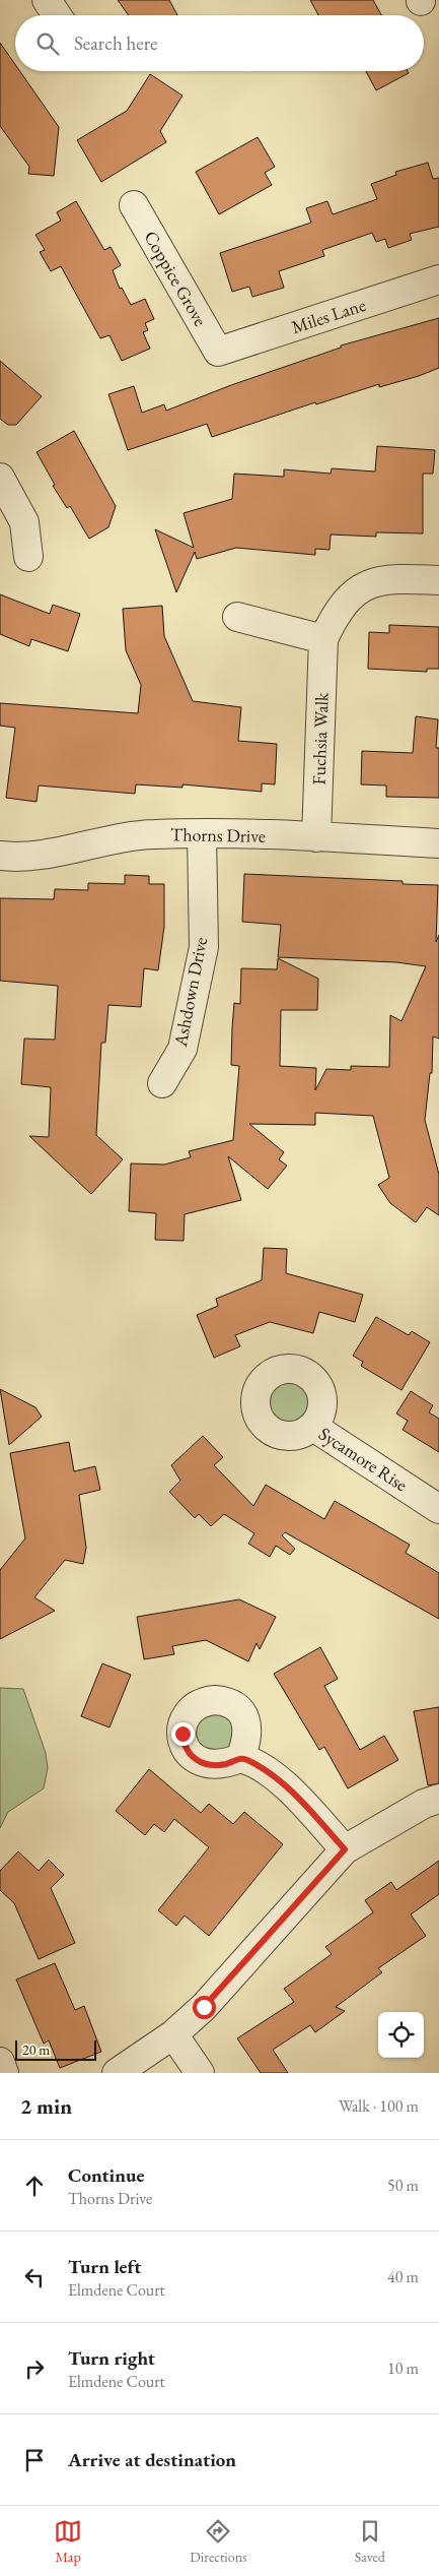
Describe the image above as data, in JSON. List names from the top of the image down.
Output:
{
  "streets": {
    "street": [
      "Coppice Grove",
      "Miles Lane",
      "Fuchsia Walk",
      "Thorns Drive",
      "Ashdown Drive",
      "Sycamore Rise"
    ]
  },
  "crossings": [
    ["Coppice Grove", "Miles Lane"],
    ["Fuchsia Walk", "Thorns Drive"],
    ["Thorns Drive", "Ashdown Drive"]
  ],
  "scale_bar": "20 m",
  "page": {
    "search": "Search here",
    "scale": "20 m",
    "heading": ["2 min", "Walk · 100 m"],
    "list": [
      ["Continue", "Thorns Drive", "50 m"],
      ["Turn left", "Elmdene Court", "40 m"],
      ["Turn right", "Elmdene Court", "10 m"],
      "Arrive at destination"
    ],
    "nav": ["Map", "Directions", "Saved"]
  }
}
